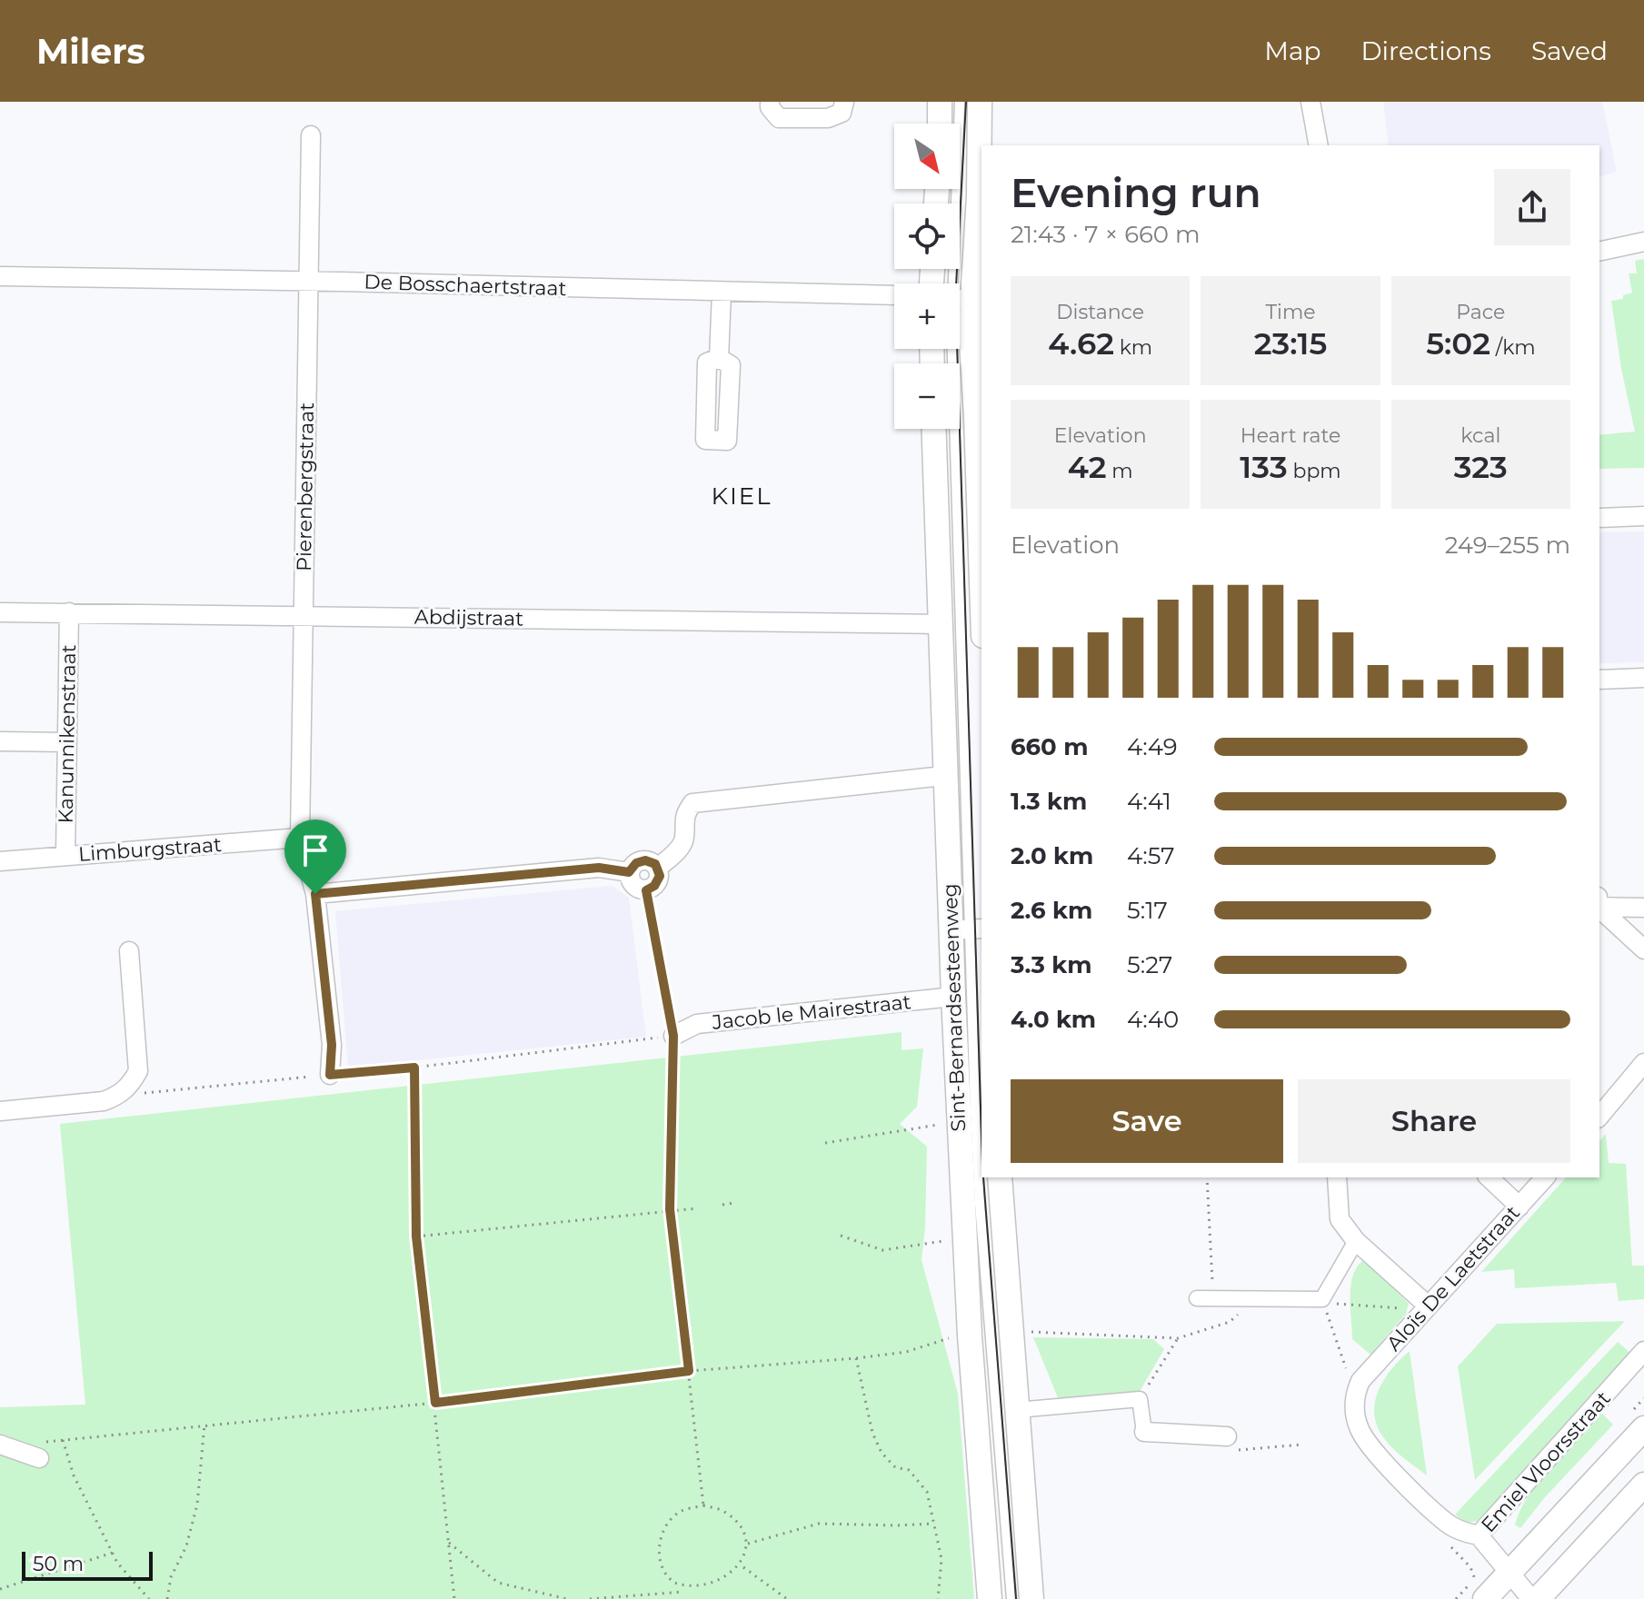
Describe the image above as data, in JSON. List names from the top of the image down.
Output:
{
  "streets": {
    "street": [
      "De Bosschaertstraat",
      "Pierenbergstraat",
      "Abdijstraat",
      "Kanunnikenstraat",
      "Limburgstraat",
      "Sint-Bernardsesteenweg",
      "Jacob le Mairestraat",
      "Aloïs De Laetstraat",
      "Emiel Vloorsstraat"
    ]
  },
  "crossings": [
    ["De Bosschaertstraat", "Pierenbergstraat"],
    ["Pierenbergstraat", "Abdijstraat"],
    ["Pierenbergstraat", "Limburgstraat"],
    ["Abdijstraat", "Kanunnikenstraat"],
    ["Abdijstraat", "Sint-Bernardsesteenweg"],
    ["Kanunnikenstraat", "Limburgstraat"],
    ["Sint-Bernardsesteenweg", "Jacob le Mairestraat"]
  ],
  "districts": ["KIEL"],
  "scale_bar": "50 m",
  "north": "bottom right",
  "page": {
    "header": "Milers",
    "nav": ["Map", "Directions", "Saved"],
    "map_buttons": ["+", "−"],
    "heading": ["Evening run", "21:43 · 7 × 660 m"],
    "stats": [
      ["Distance", "4.62 km"],
      ["Time", "23:15"],
      ["Pace", "5:02 /km"],
      ["Elevation", "42 m"],
      ["Heart rate", "133 bpm"],
      ["kcal", "323"]
    ],
    "chart": ["Elevation", "249–255 m"],
    "list": [
      {
        "name": "660 m",
        "note": "4:49"
      },
      {
        "name": "1.3 km",
        "note": "4:41"
      },
      {
        "name": "2.0 km",
        "note": "4:57"
      },
      {
        "name": "2.6 km",
        "note": "5:17"
      },
      {
        "name": "3.3 km",
        "note": "5:27"
      },
      {
        "name": "4.0 km",
        "note": "4:40"
      }
    ],
    "buttons": ["Save", "Share"],
    "scale": "50 m"
  }
}
